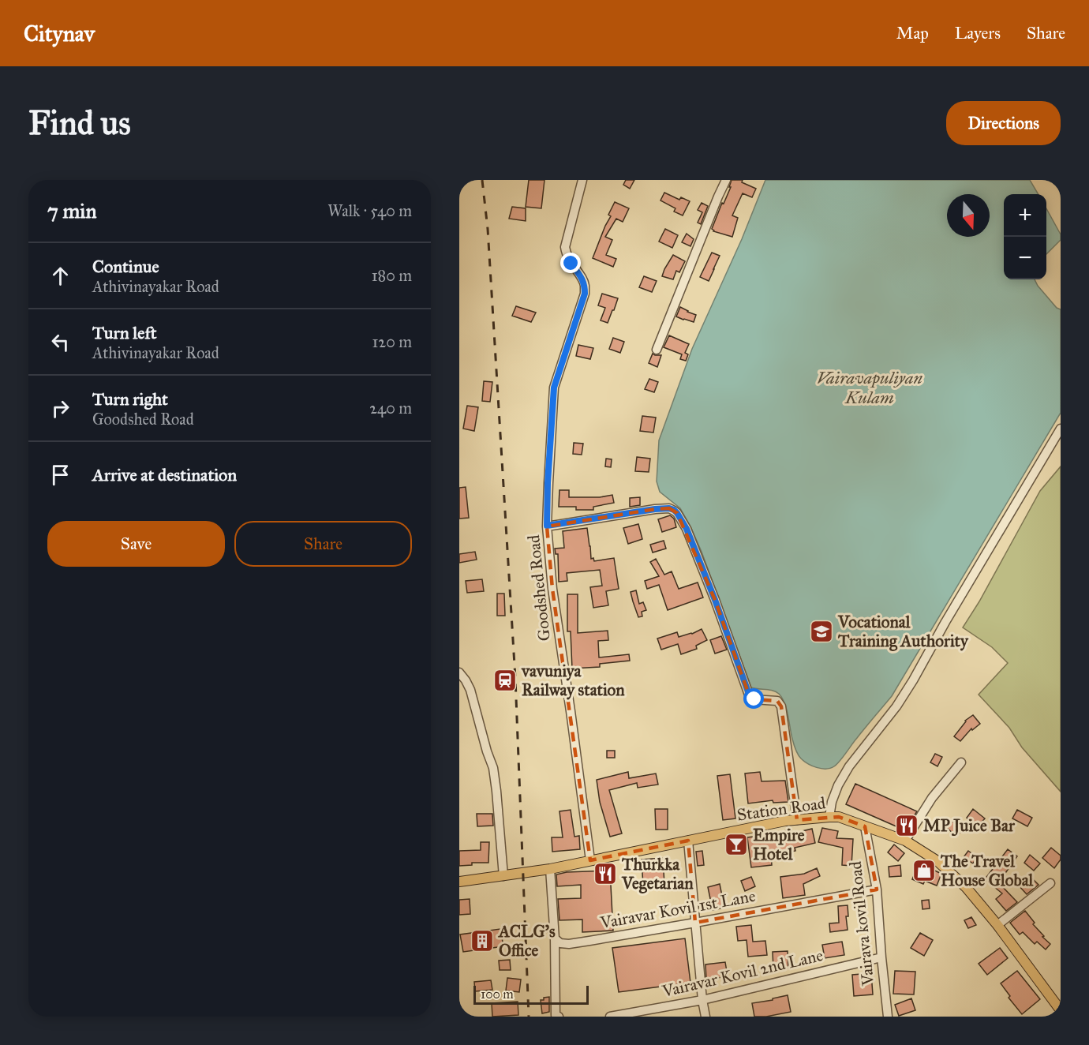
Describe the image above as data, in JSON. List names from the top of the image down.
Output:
{
  "streets": {
    "main road": ["Station Road"],
    "street": [
      "Goodshed Road",
      "Vairavar Kovil 1st Lane",
      "Vairava kovil Road",
      "Vairavar Kovil 2nd Lane"
    ]
  },
  "crossings": [
    ["Goodshed Road", "Station Road"],
    ["Station Road", "Vairava kovil Road"],
    ["Vairavar Kovil 1st Lane", "Vairava kovil Road"],
    ["Vairava kovil Road", "Vairavar Kovil 2nd Lane"]
  ],
  "water": ["Vairavapuliyan Kulam"],
  "places": {
    "school or university": ["Vocational Training Authority"],
    "station": ["vavuniya Railway station"],
    "restaurant": ["MP Juice Bar", "Thurkka Vegetarian"],
    "bar": ["Empire Hotel"],
    "shop": ["The Travel House Global"],
    "building": ["ACLG's Office"]
  },
  "scale_bar": "100 m",
  "north": "bottom",
  "page": {
    "header": "Citynav",
    "nav": ["Map", "Layers", "Share"],
    "buttons": [
      "Directions",
      ["Save", "Share"]
    ],
    "title": "Find us",
    "heading": ["7 min", "Walk · 540 m"],
    "map_buttons": ["+", "−"],
    "list": [
      ["Continue", "Athivinayakar Road", "180 m"],
      ["Turn left", "Athivinayakar Road", "120 m"],
      ["Turn right", "Goodshed Road", "240 m"],
      "Arrive at destination"
    ],
    "scale": "100 m"
  }
}
